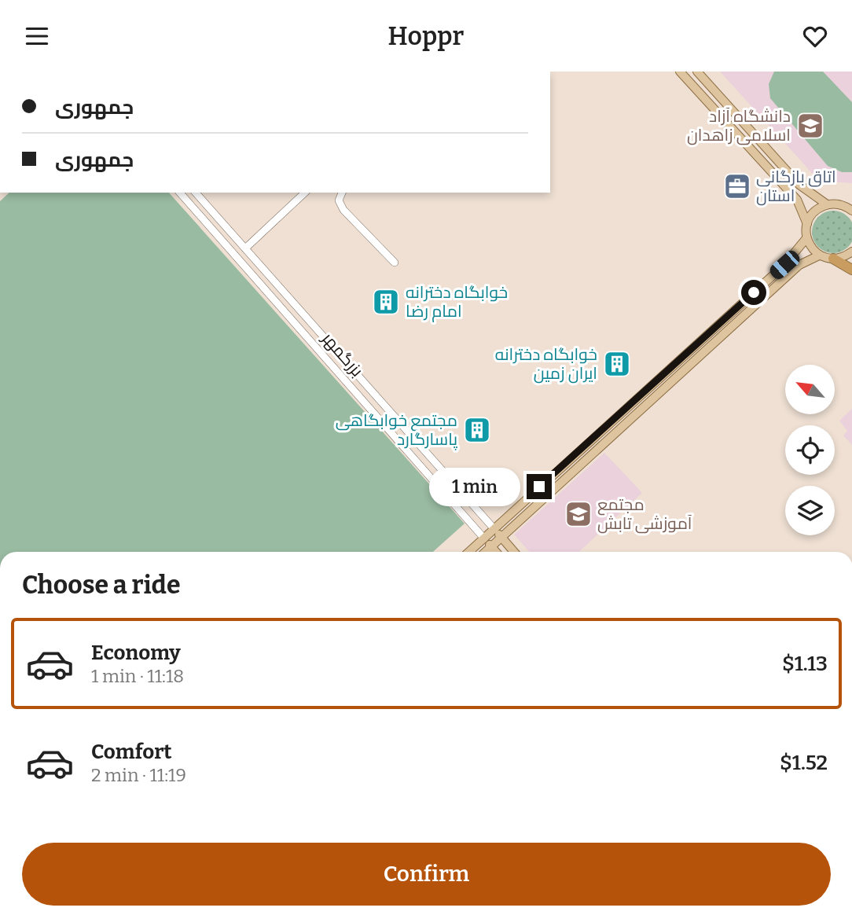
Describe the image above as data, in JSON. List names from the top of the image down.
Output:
{
  "streets": {
    "street": ["بزرگمهر"]
  },
  "places": {
    "school or university": ["دانشگاه آزاد اسلامی زاهدان", "مجتمع آموزشی تابش"],
    "office": ["اتاق بازگانی استان"],
    "building": ["خوابگاه دخترانه امام رضا", "خوابگاه دخترانه ایران زمین", "مجتمع خوابگاهی پاسارگارد"]
  },
  "north": "top left",
  "page": {
    "header": "Hoppr",
    "banner": ["جمهوری", "جمهوری"],
    "bubble": "1 min",
    "heading": "Choose a ride",
    "list": [
      {
        "name": "Economy",
        "note": "1 min · 11:18",
        "value": "$1.13"
      },
      {
        "name": "Comfort",
        "note": "2 min · 11:19",
        "value": "$1.52"
      }
    ],
    "buttons": "Confirm"
  }
}
